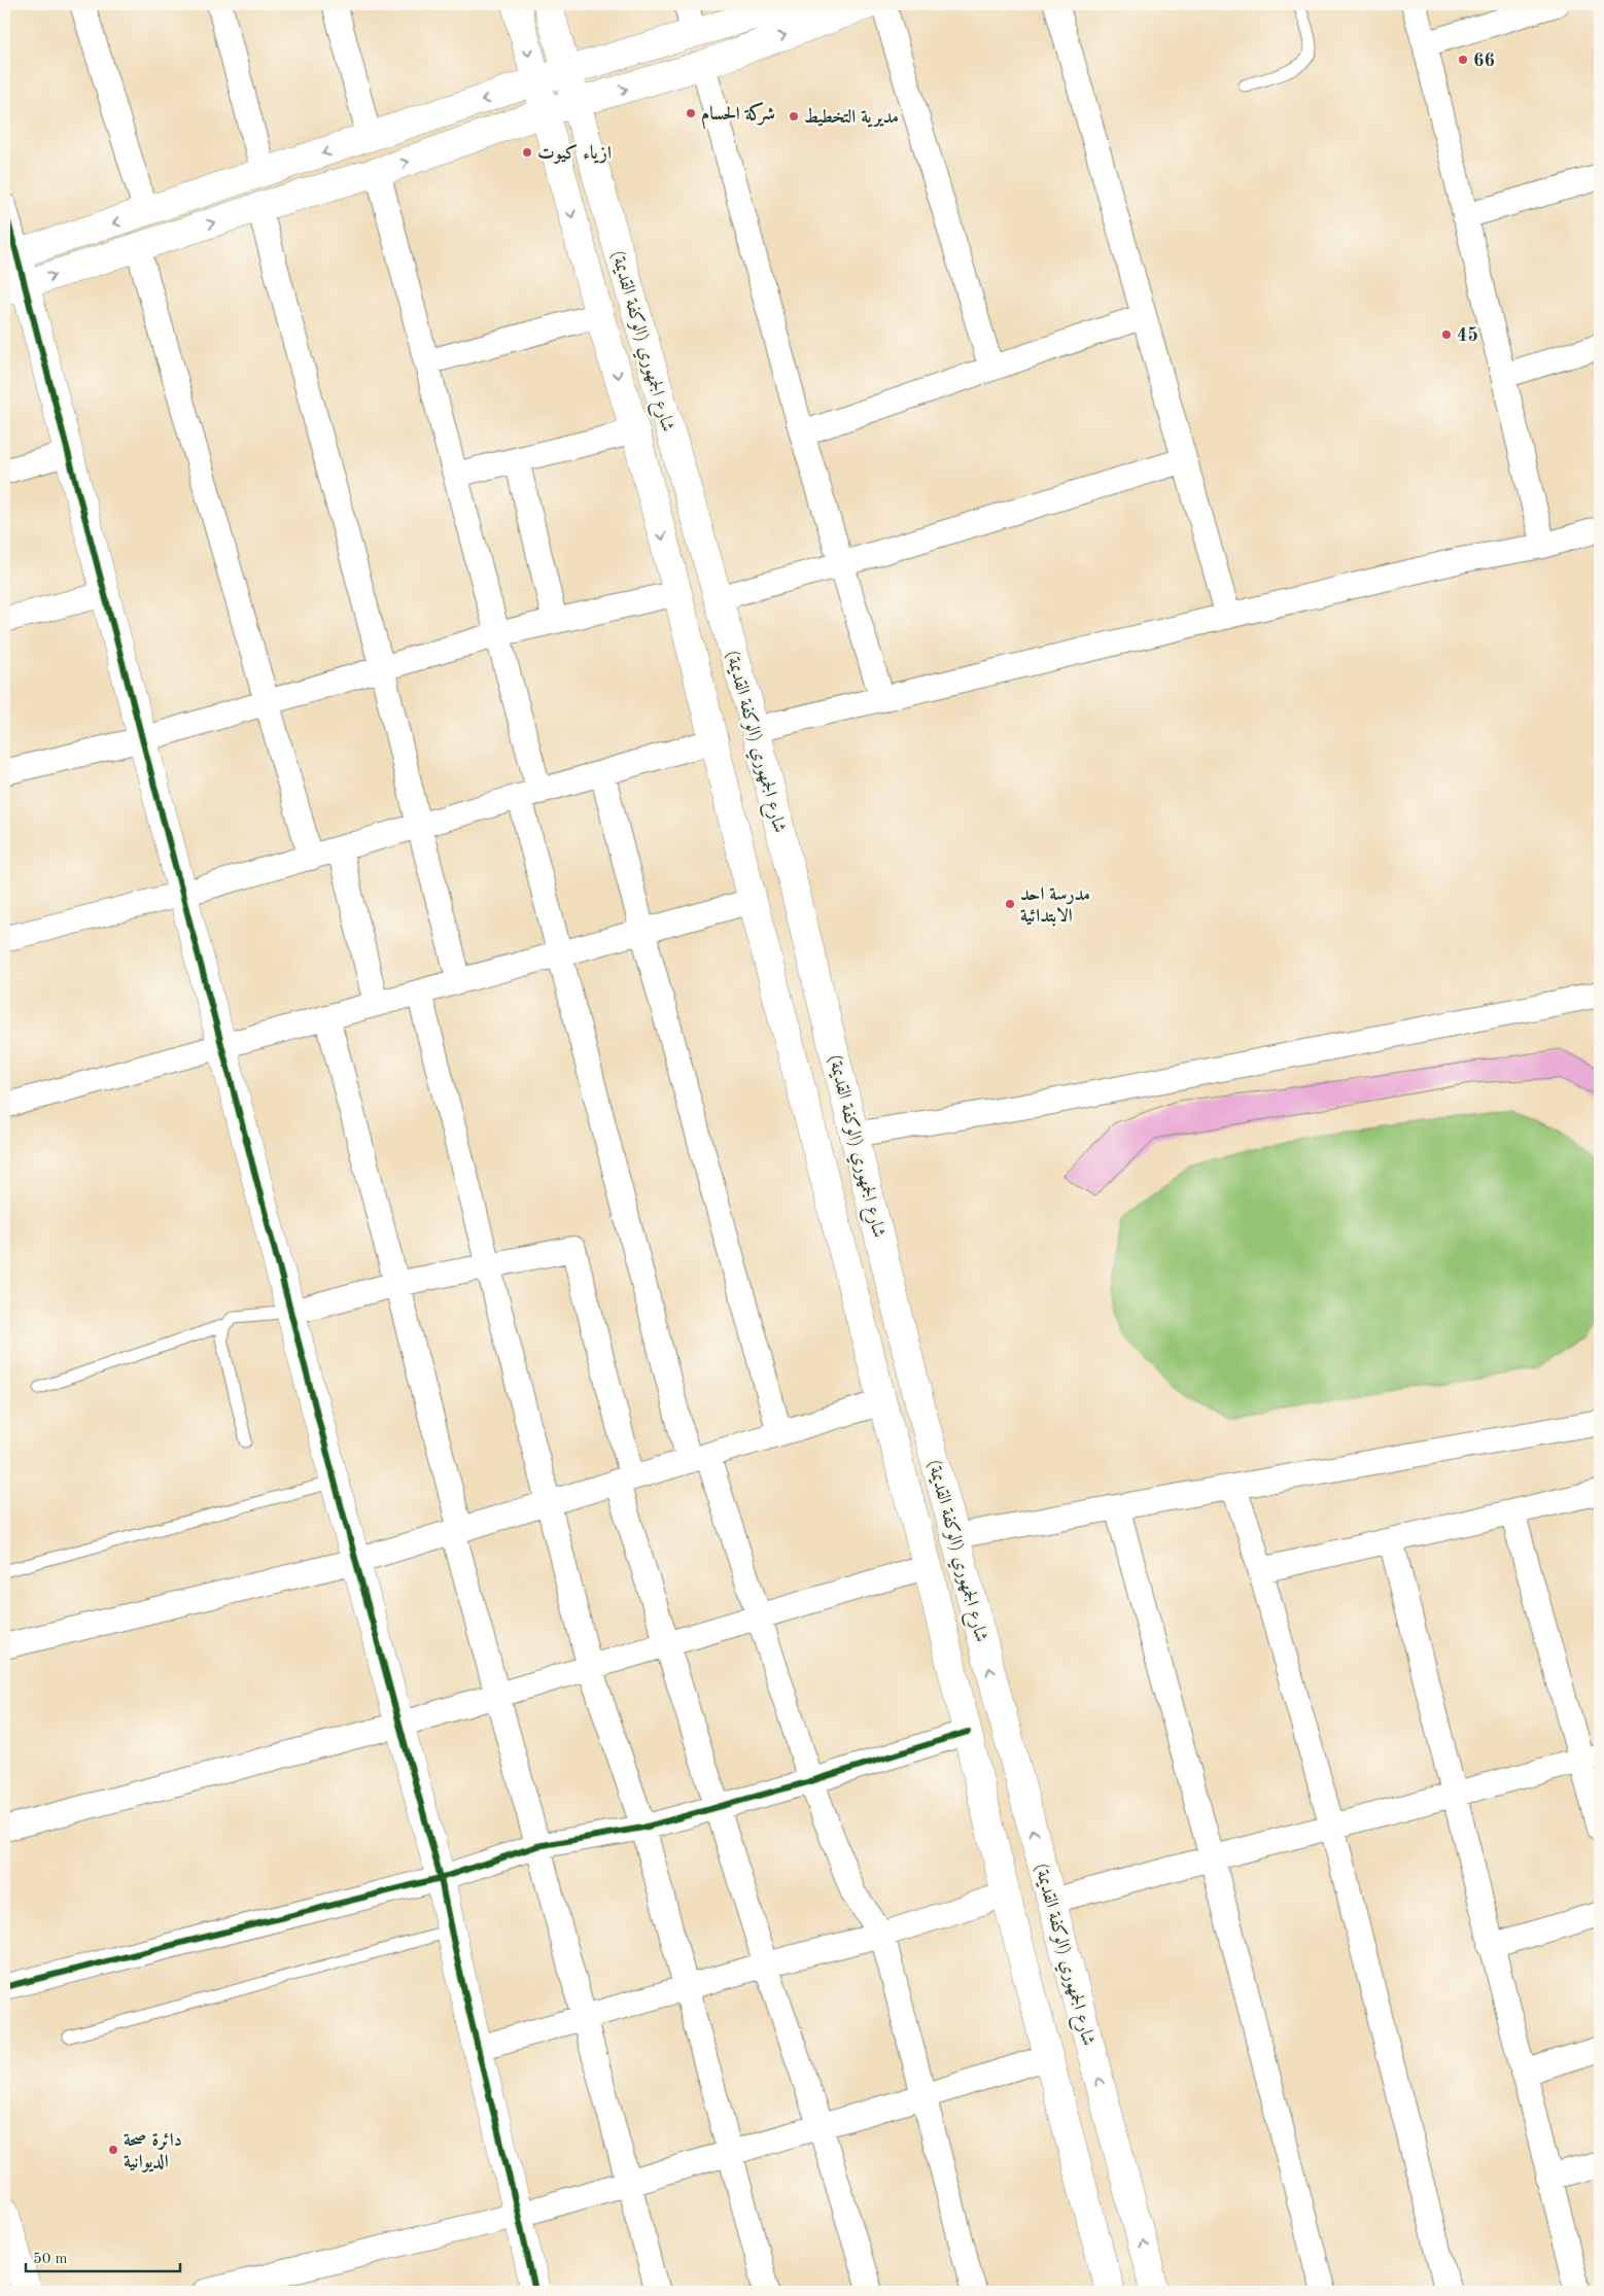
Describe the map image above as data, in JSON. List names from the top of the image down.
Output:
{
  "streets": {
    "main road": ["شارع الجمهوري (الوكفة القديمة)"]
  },
  "places": [
    "66",
    "شركة الحسام",
    "مديرية التخطيط",
    "ازياء كيوت",
    "45",
    "مدرسة احد الابتدائية",
    "دائرة صحة الديوانية"
  ],
  "scale_bar": "50 m"
}
